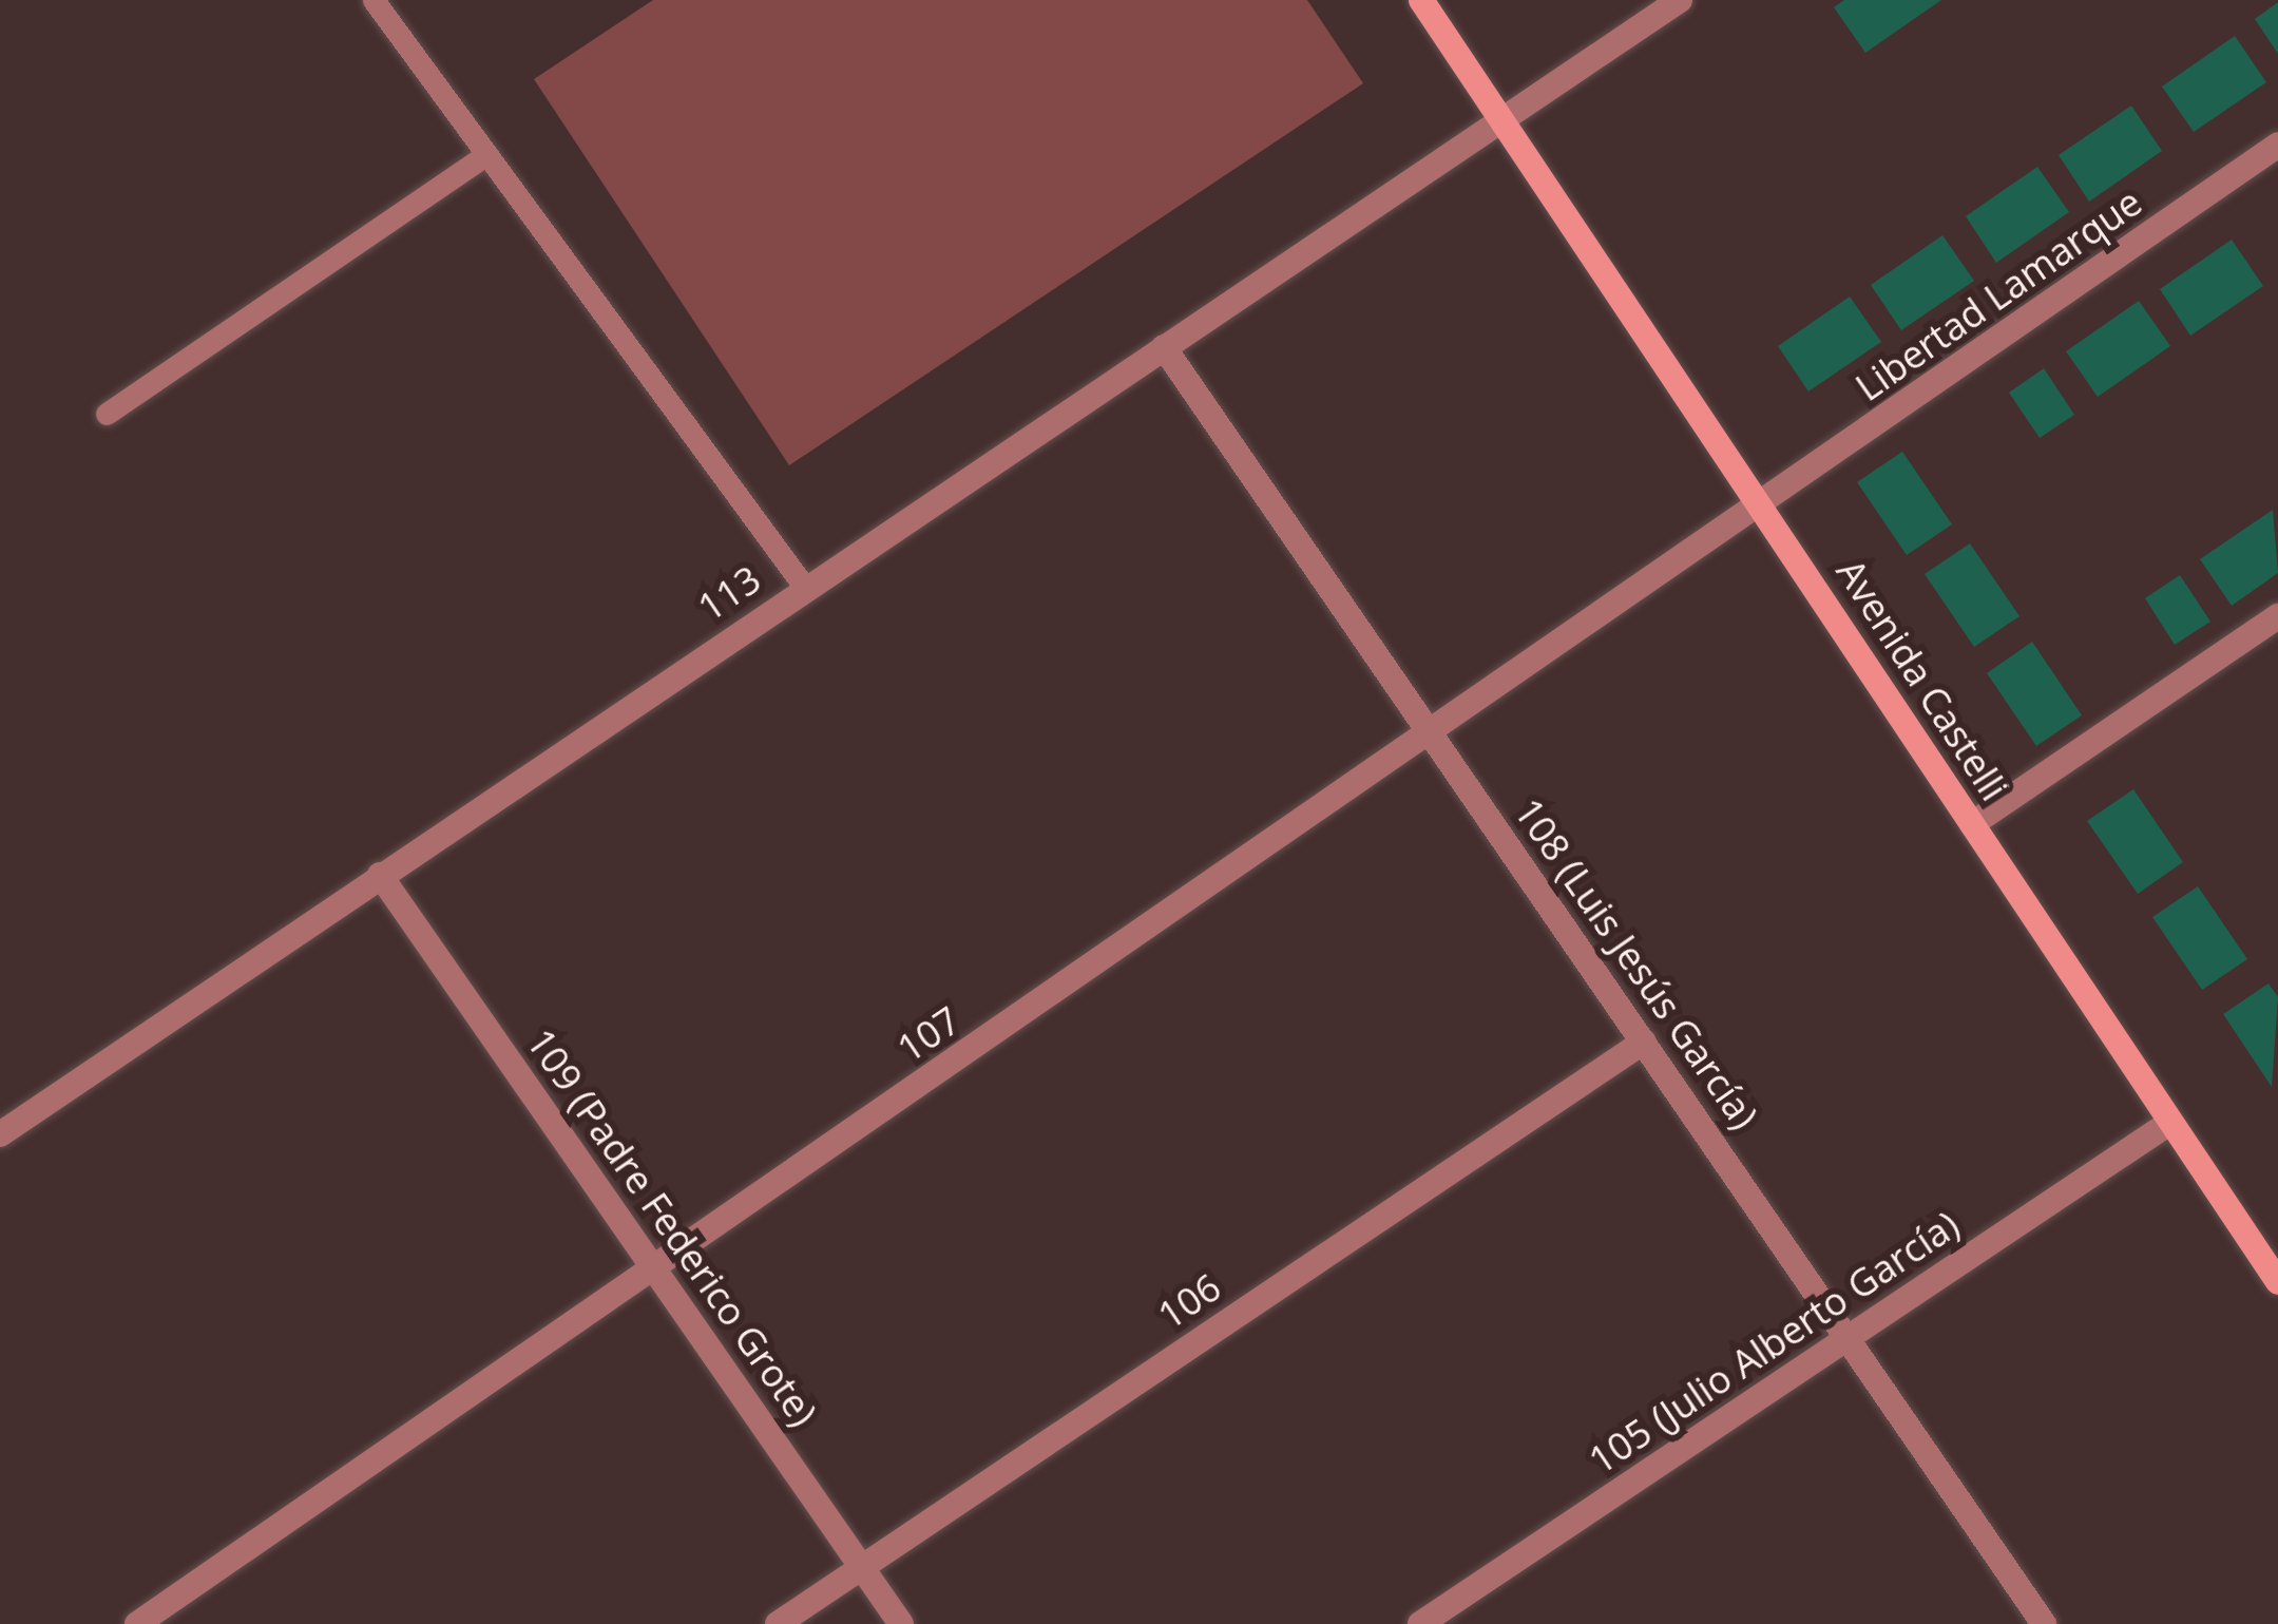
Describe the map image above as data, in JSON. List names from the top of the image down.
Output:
{
  "streets": {
    "main road": ["Avenida Castelli"],
    "street": [
      "Libertad Lamarque",
      "113",
      "108 (Luis Jesús García)",
      "107",
      "109 (Padre Federico Grote)",
      "106",
      "105 (Julio Alberto García)"
    ]
  },
  "crossings": [
    ["Libertad Lamarque", "Avenida Castelli"],
    ["Libertad Lamarque", "107"],
    ["113", "Avenida Castelli"],
    ["113", "108 (Luis Jesús García)"],
    ["113", "109 (Padre Federico Grote)"],
    ["Avenida Castelli", "107"],
    ["Avenida Castelli", "105 (Julio Alberto García)"],
    ["108 (Luis Jesús García)", "107"],
    ["108 (Luis Jesús García)", "106"],
    ["108 (Luis Jesús García)", "105 (Julio Alberto García)"],
    ["107", "109 (Padre Federico Grote)"],
    ["109 (Padre Federico Grote)", "106"]
  ]
}
